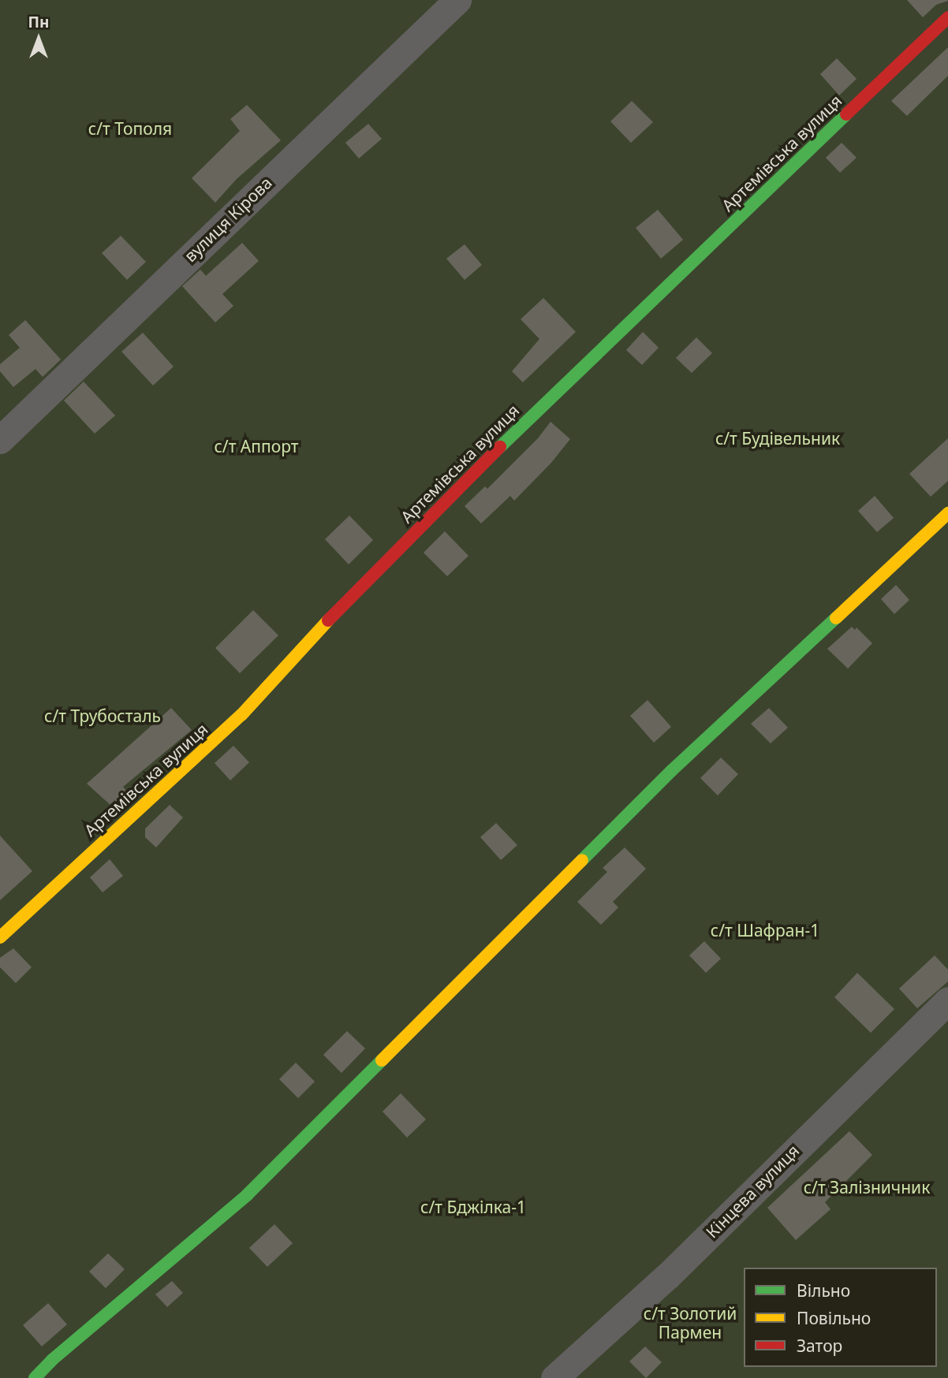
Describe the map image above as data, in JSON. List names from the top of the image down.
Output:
{
  "streets": {
    "street": ["Артемівська вулиця", "вулиця Кірова", "Кінцева вулиця"]
  },
  "parks": [
    "с/т Тополя",
    "с/т Будівельник",
    "с/т Аппорт",
    "с/т Трубосталь",
    "с/т Шафран-1",
    "с/т Залізничник",
    "с/т Бджілка-1",
    "с/т Золотий Пармен"
  ],
  "legend": ["Вільно", "Повільно", "Затор"],
  "north": "top"
}
